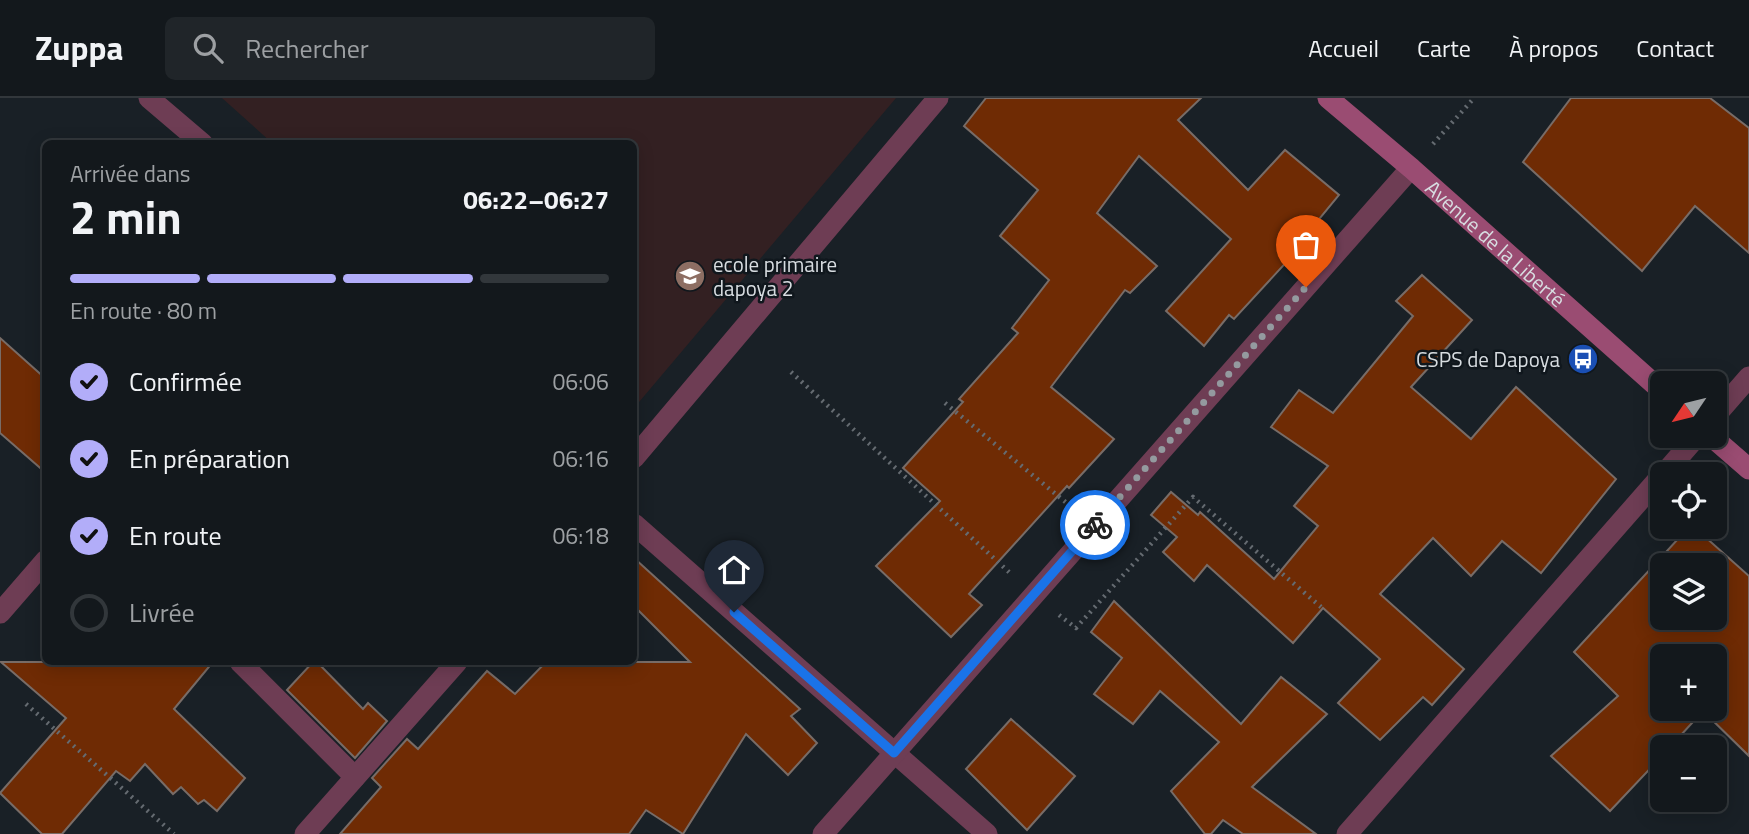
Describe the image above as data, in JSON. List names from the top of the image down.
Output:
{
  "streets": {
    "main road": ["Avenue de la Liberté"]
  },
  "places": {
    "school or university": ["ecole primaire dapoya 2"],
    "bus stop": ["CSPS de Dapoya"]
  },
  "north": "bottom left",
  "page": {
    "header": "Zuppa",
    "search": "Rechercher",
    "nav": [
      "Accueil",
      "Carte",
      "À propos",
      "Contact"
    ],
    "heading": ["2 min", "Arrivée dans", "06:22–06:27"],
    "bar": "En route · 80 m",
    "list": [
      ["Confirmée", "06:06"],
      ["En préparation", "06:16"],
      ["En route", "06:18"],
      "Livrée"
    ],
    "map_buttons": ["+", "−"]
  }
}
